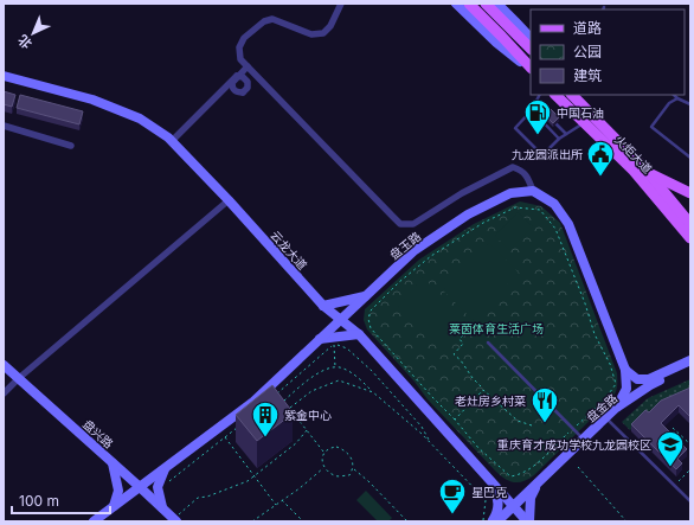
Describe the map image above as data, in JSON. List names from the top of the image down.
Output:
{
  "streets": {
    "main road": ["火炬大道"],
    "street": [
      "盘玉路",
      "云龙大道",
      "盘金路",
      "盘兴路"
    ]
  },
  "crossings": [
    ["盘玉路", "云龙大道"],
    ["盘玉路", "盘兴路"],
    ["云龙大道", "盘金路"]
  ],
  "parks": ["莱茵体育生活广场"],
  "places": {
    "fuel station": ["中国石油"],
    "public building": ["九龙园派出所"],
    "restaurant": ["老灶房乡村菜"],
    "building": ["紫金中心"],
    "school or university": ["重庆育才成功学校九龙园校区"],
    "cafe": ["星巴克"]
  },
  "legend": ["道路", "公园", "建筑"],
  "scale_bar": "100 m",
  "north": "bottom left"
}
